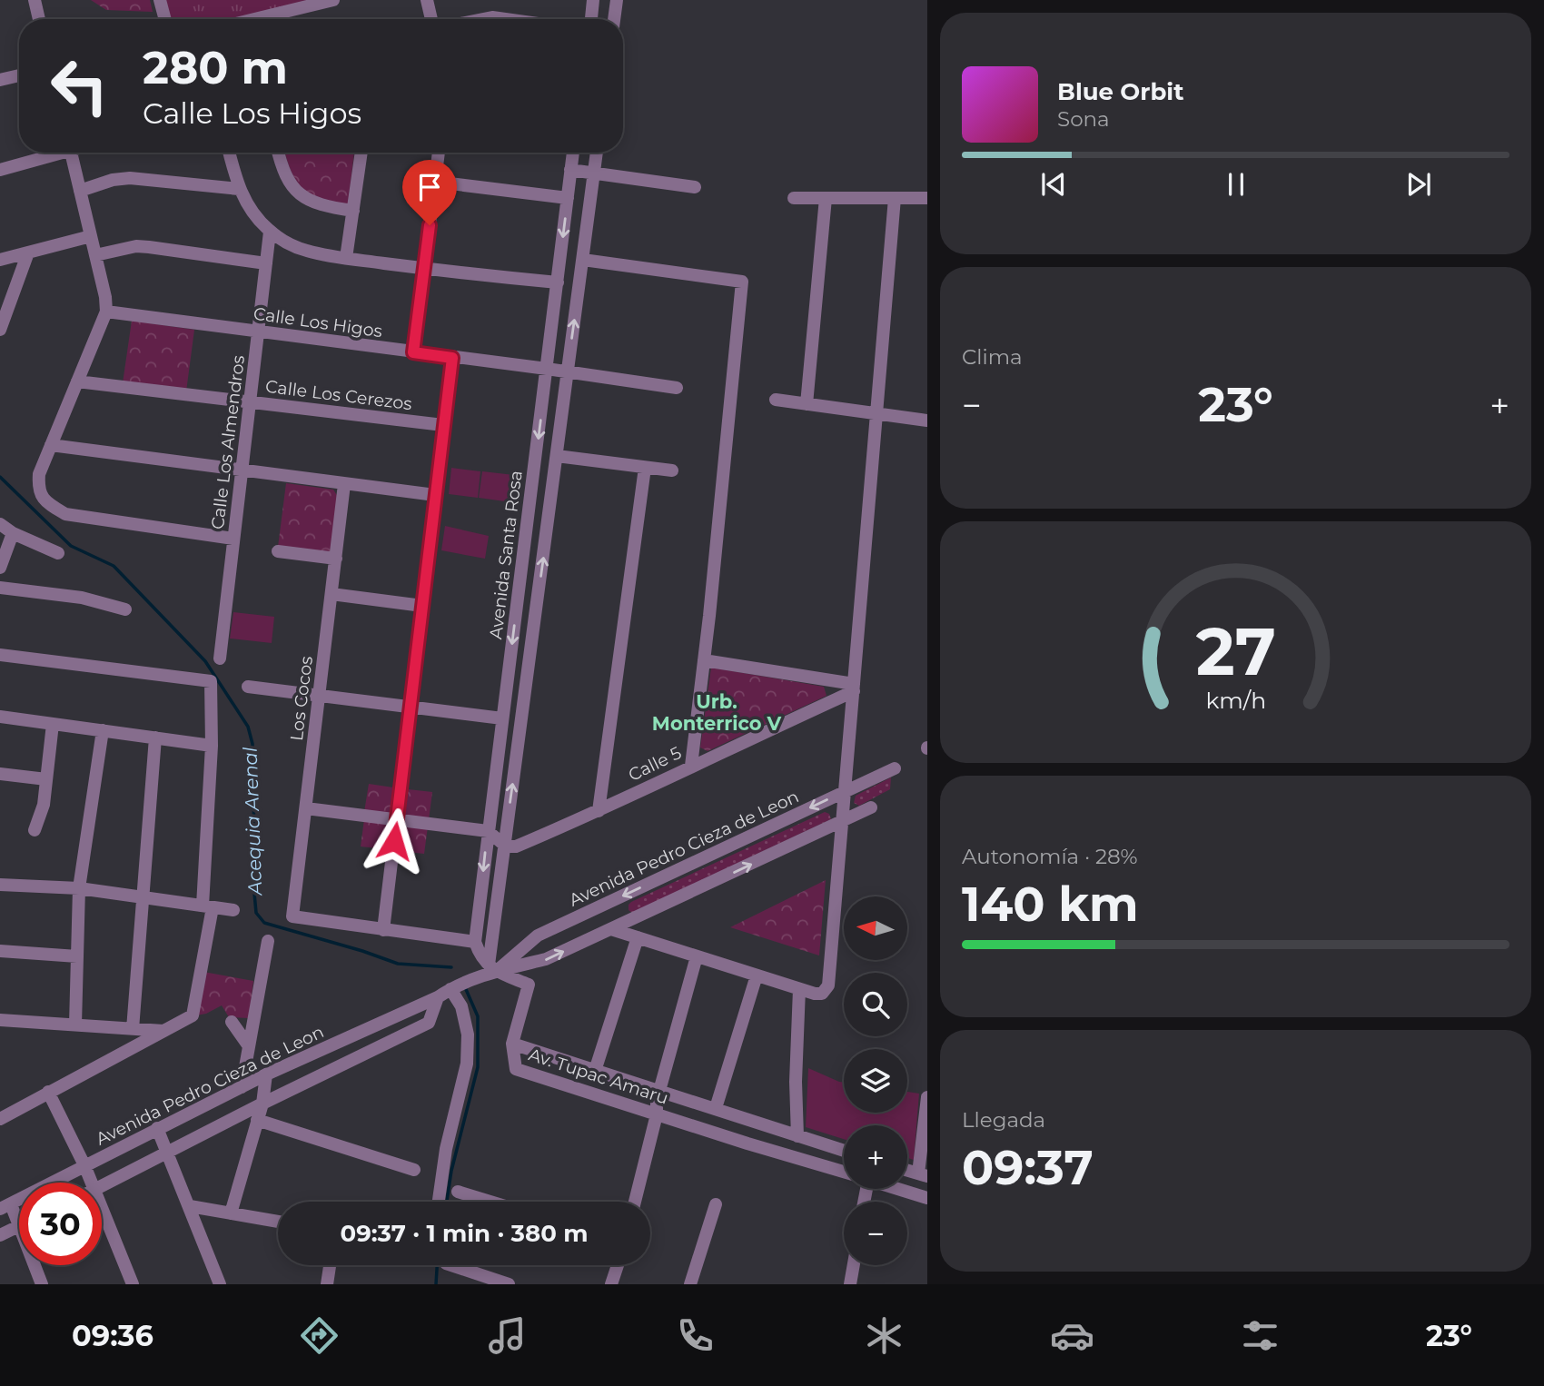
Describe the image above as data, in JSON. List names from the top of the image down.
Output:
{
  "streets": {
    "street": [
      "Calle Los Higos",
      "Calle Los Cerezos",
      "Calle Los Almendros",
      "Avenida Santa Rosa",
      "Los Cocos",
      "Calle 5",
      "Avenida Pedro Cieza de Leon",
      "Av. Tupac Amaru"
    ]
  },
  "crossings": [
    ["Calle Los Higos", "Calle Los Almendros"],
    ["Calle Los Higos", "Avenida Santa Rosa"],
    ["Calle Los Cerezos", "Calle Los Almendros"],
    ["Avenida Santa Rosa", "Calle 5"],
    ["Avenida Santa Rosa", "Avenida Pedro Cieza de Leon"]
  ],
  "districts": ["Urb. Monterrico V"],
  "water": ["Acequia Arenal"],
  "north": "left",
  "page": {
    "turn": ["280 m", "Calle Los Higos"],
    "song": ["Blue Orbit", "Sona"],
    "tile": [
      "Clima",
      ["Autonomía · 28%", "140 km"],
      ["Llegada", "09:37"]
    ],
    "heat": ["−", "23°", "+"],
    "map_buttons": ["+", "−"],
    "limit": "30",
    "trip": "09:37 · 1 min · 380 m",
    "tabs": ["09:36", "23°"],
    "gauge": ["27", "km/h"]
  }
}
